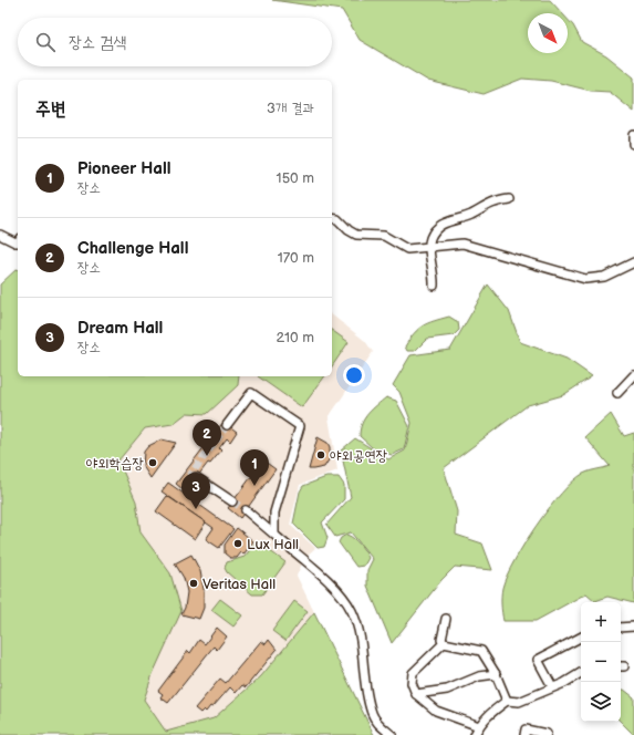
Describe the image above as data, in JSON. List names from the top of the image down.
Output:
{
  "places": [
    "야외공연장",
    "야외학습장",
    "Lux Hall",
    "Veritas Hall"
  ],
  "north": "bottom right",
  "page": {
    "search": "장소 검색",
    "heading": ["주변", "3개 결과"],
    "list": [
      {
        "mark": "1",
        "name": "Pioneer Hall",
        "note": "장소",
        "value": "150 m"
      },
      {
        "mark": "2",
        "name": "Challenge Hall",
        "note": "장소",
        "value": "170 m"
      },
      {
        "mark": "3",
        "name": "Dream Hall",
        "note": "장소",
        "value": "210 m"
      }
    ],
    "pins": ["2", "1", "3"],
    "map_buttons": ["+", "−"]
  }
}
